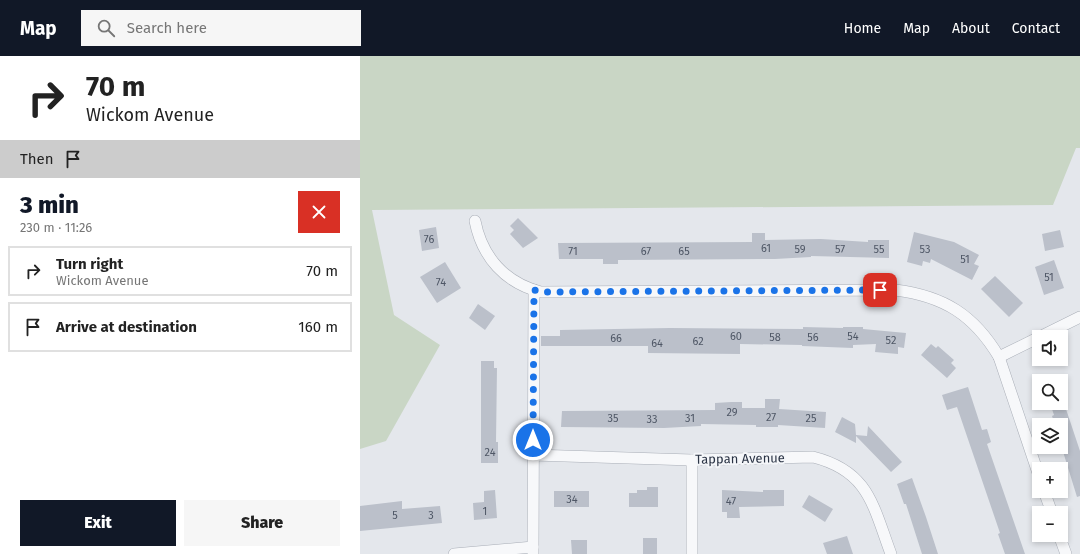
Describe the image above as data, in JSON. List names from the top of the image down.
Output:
{
  "streets": {
    "street": ["Tappan Avenue"]
  },
  "house_numbers": [
    "76",
    "61",
    "59",
    "57",
    "55",
    "53",
    "71",
    "67",
    "65",
    "51",
    "51",
    "74",
    "60",
    "54",
    "58",
    "56",
    "66",
    "52",
    "62",
    "64",
    "29",
    "27",
    "35",
    "31",
    "25",
    "33",
    "24",
    "34",
    "47",
    "1",
    "5",
    "3"
  ],
  "page": {
    "header": "Map",
    "search": "Search here",
    "nav": [
      "Home",
      "Map",
      "About",
      "Contact"
    ],
    "turn": ["70 m", "Wickom Avenue"],
    "then": "Then",
    "heading": ["3 min", "230 m · 11:26"],
    "list": [
      {
        "name": "Turn right",
        "note": "Wickom Avenue",
        "value": "70 m"
      },
      {
        "name": "Arrive at destination",
        "value": "160 m"
      }
    ],
    "map_buttons": ["+", "−"],
    "buttons": ["Exit", "Share"]
  }
}
